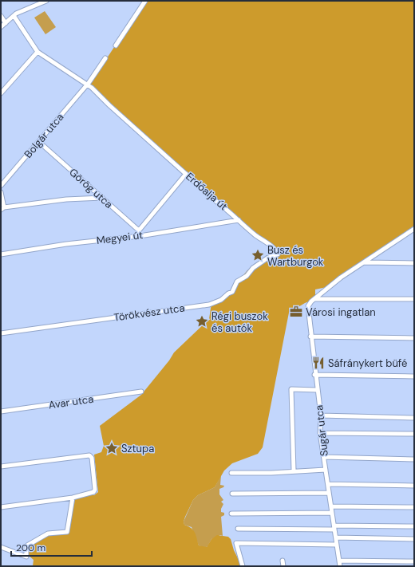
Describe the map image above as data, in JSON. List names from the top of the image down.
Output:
{
  "streets": {
    "street": [
      "Bolgár utca",
      "Görög utca",
      "Erdőalja út",
      "Megyei út",
      "Törökvész utca",
      "Avar utca",
      "Sugár utca"
    ]
  },
  "crossings": [
    ["Bolgár utca", "Görög utca"],
    ["Bolgár utca", "Erdőalja út"],
    ["Erdőalja út", "Megyei út"],
    ["Erdőalja út", "Törökvész utca"]
  ],
  "places": {
    "place": ["Busz és Wartburgok", "Régi buszok és autók", "Sztupa"],
    "office": ["Városi ingatlan"],
    "restaurant": ["Sáfránykert büfé"]
  },
  "scale_bar": "200 m"
}
